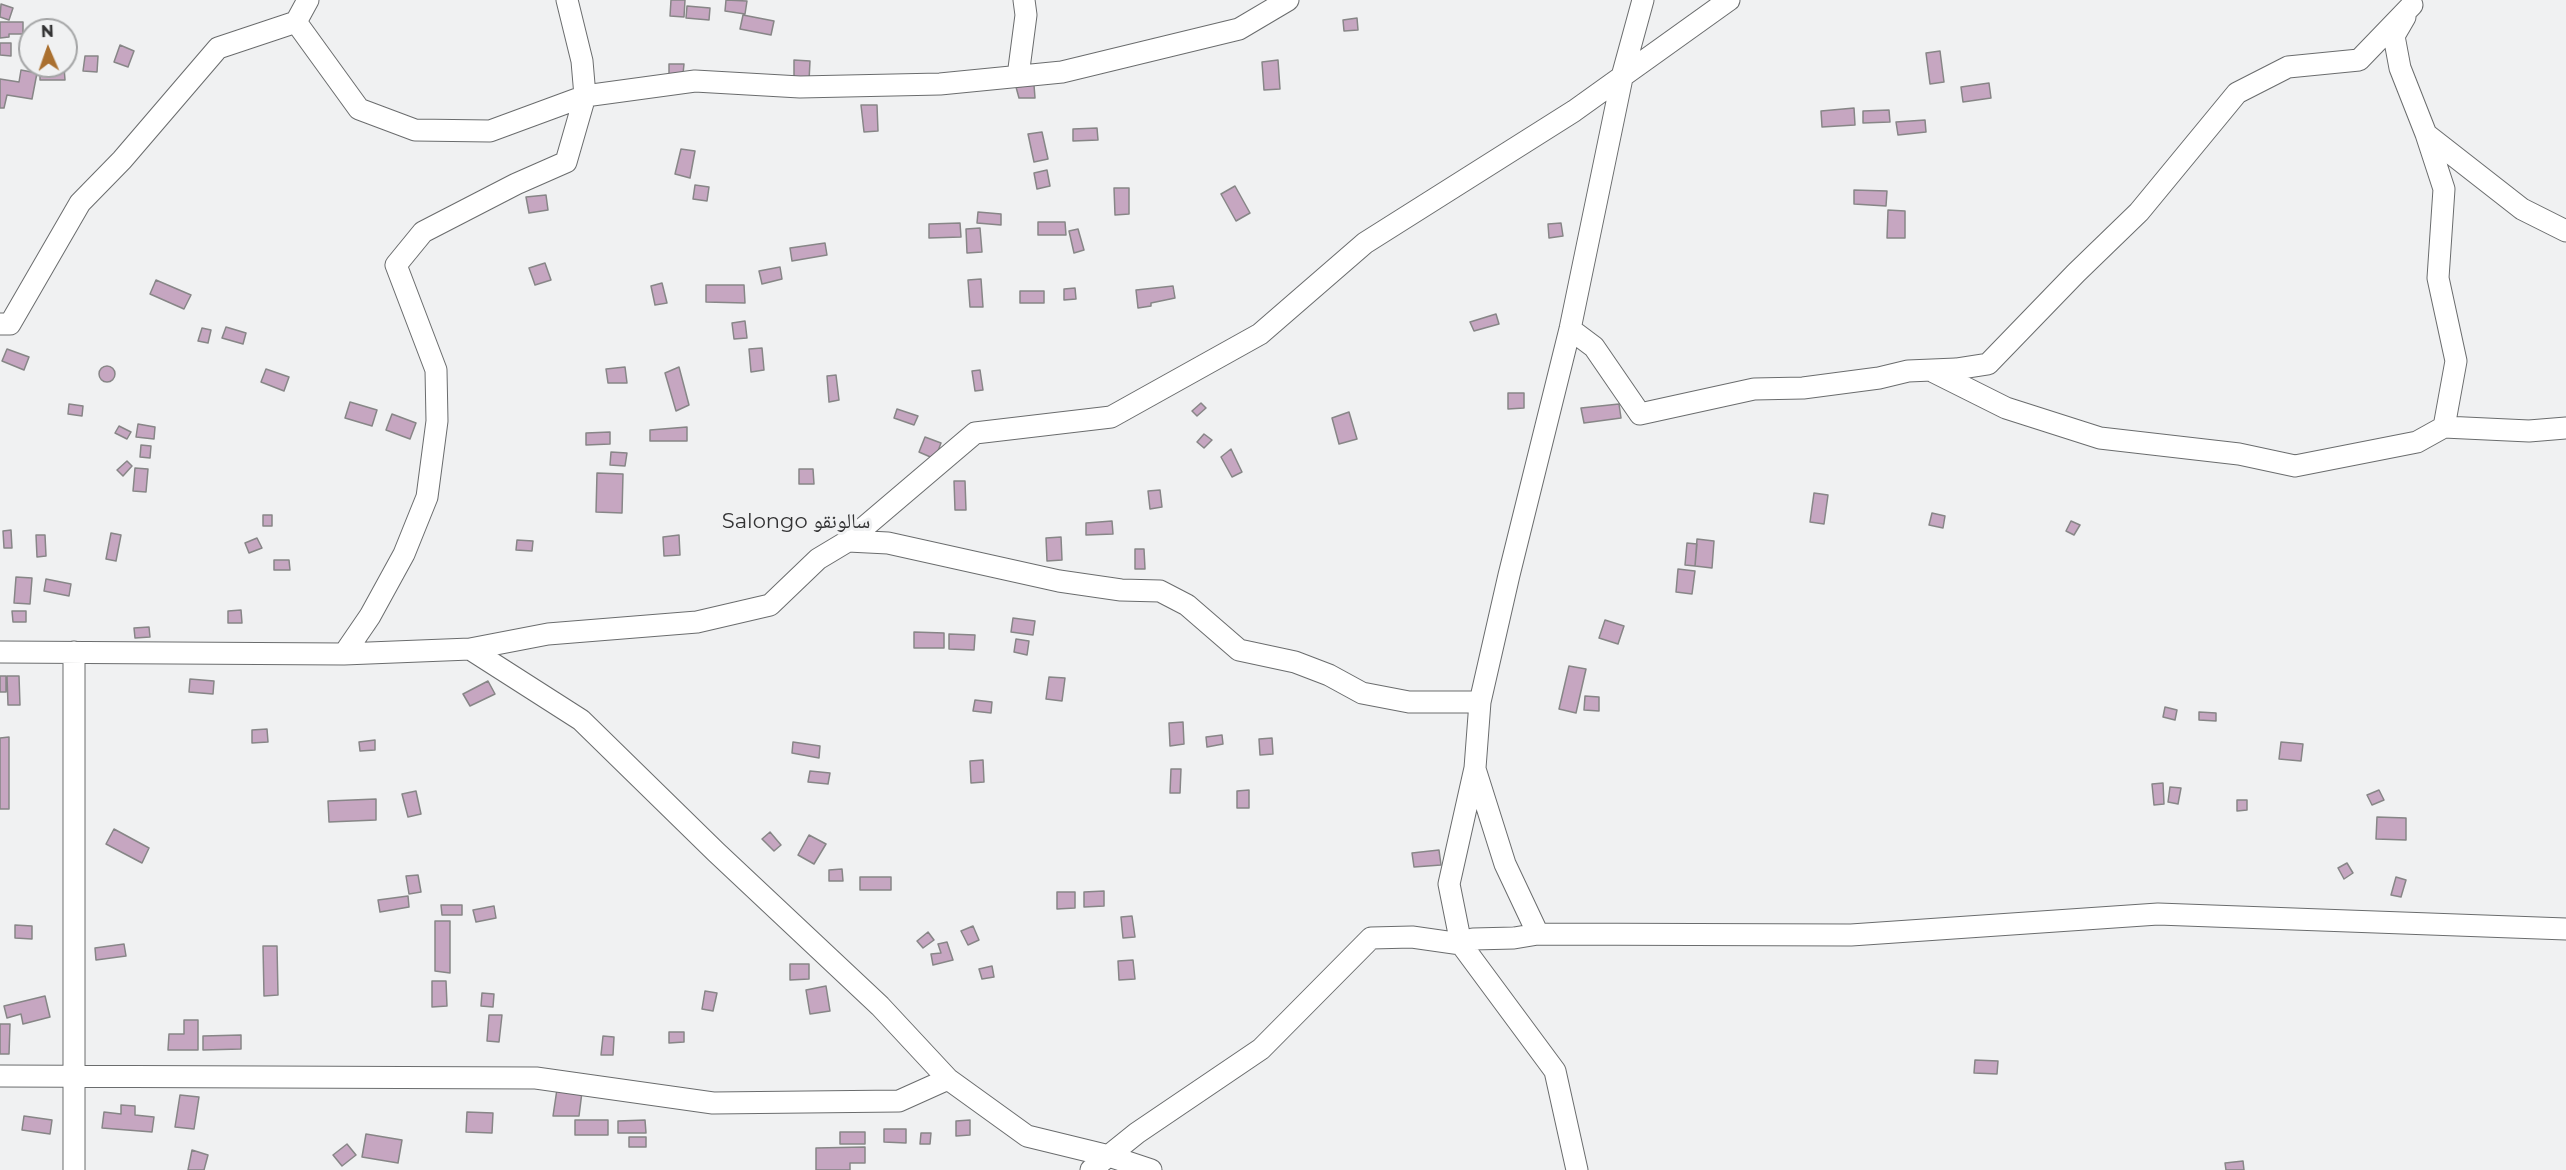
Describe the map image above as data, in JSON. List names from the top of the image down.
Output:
{
  "districts": ["Salongo سالونقو"],
  "north": "top"
}
